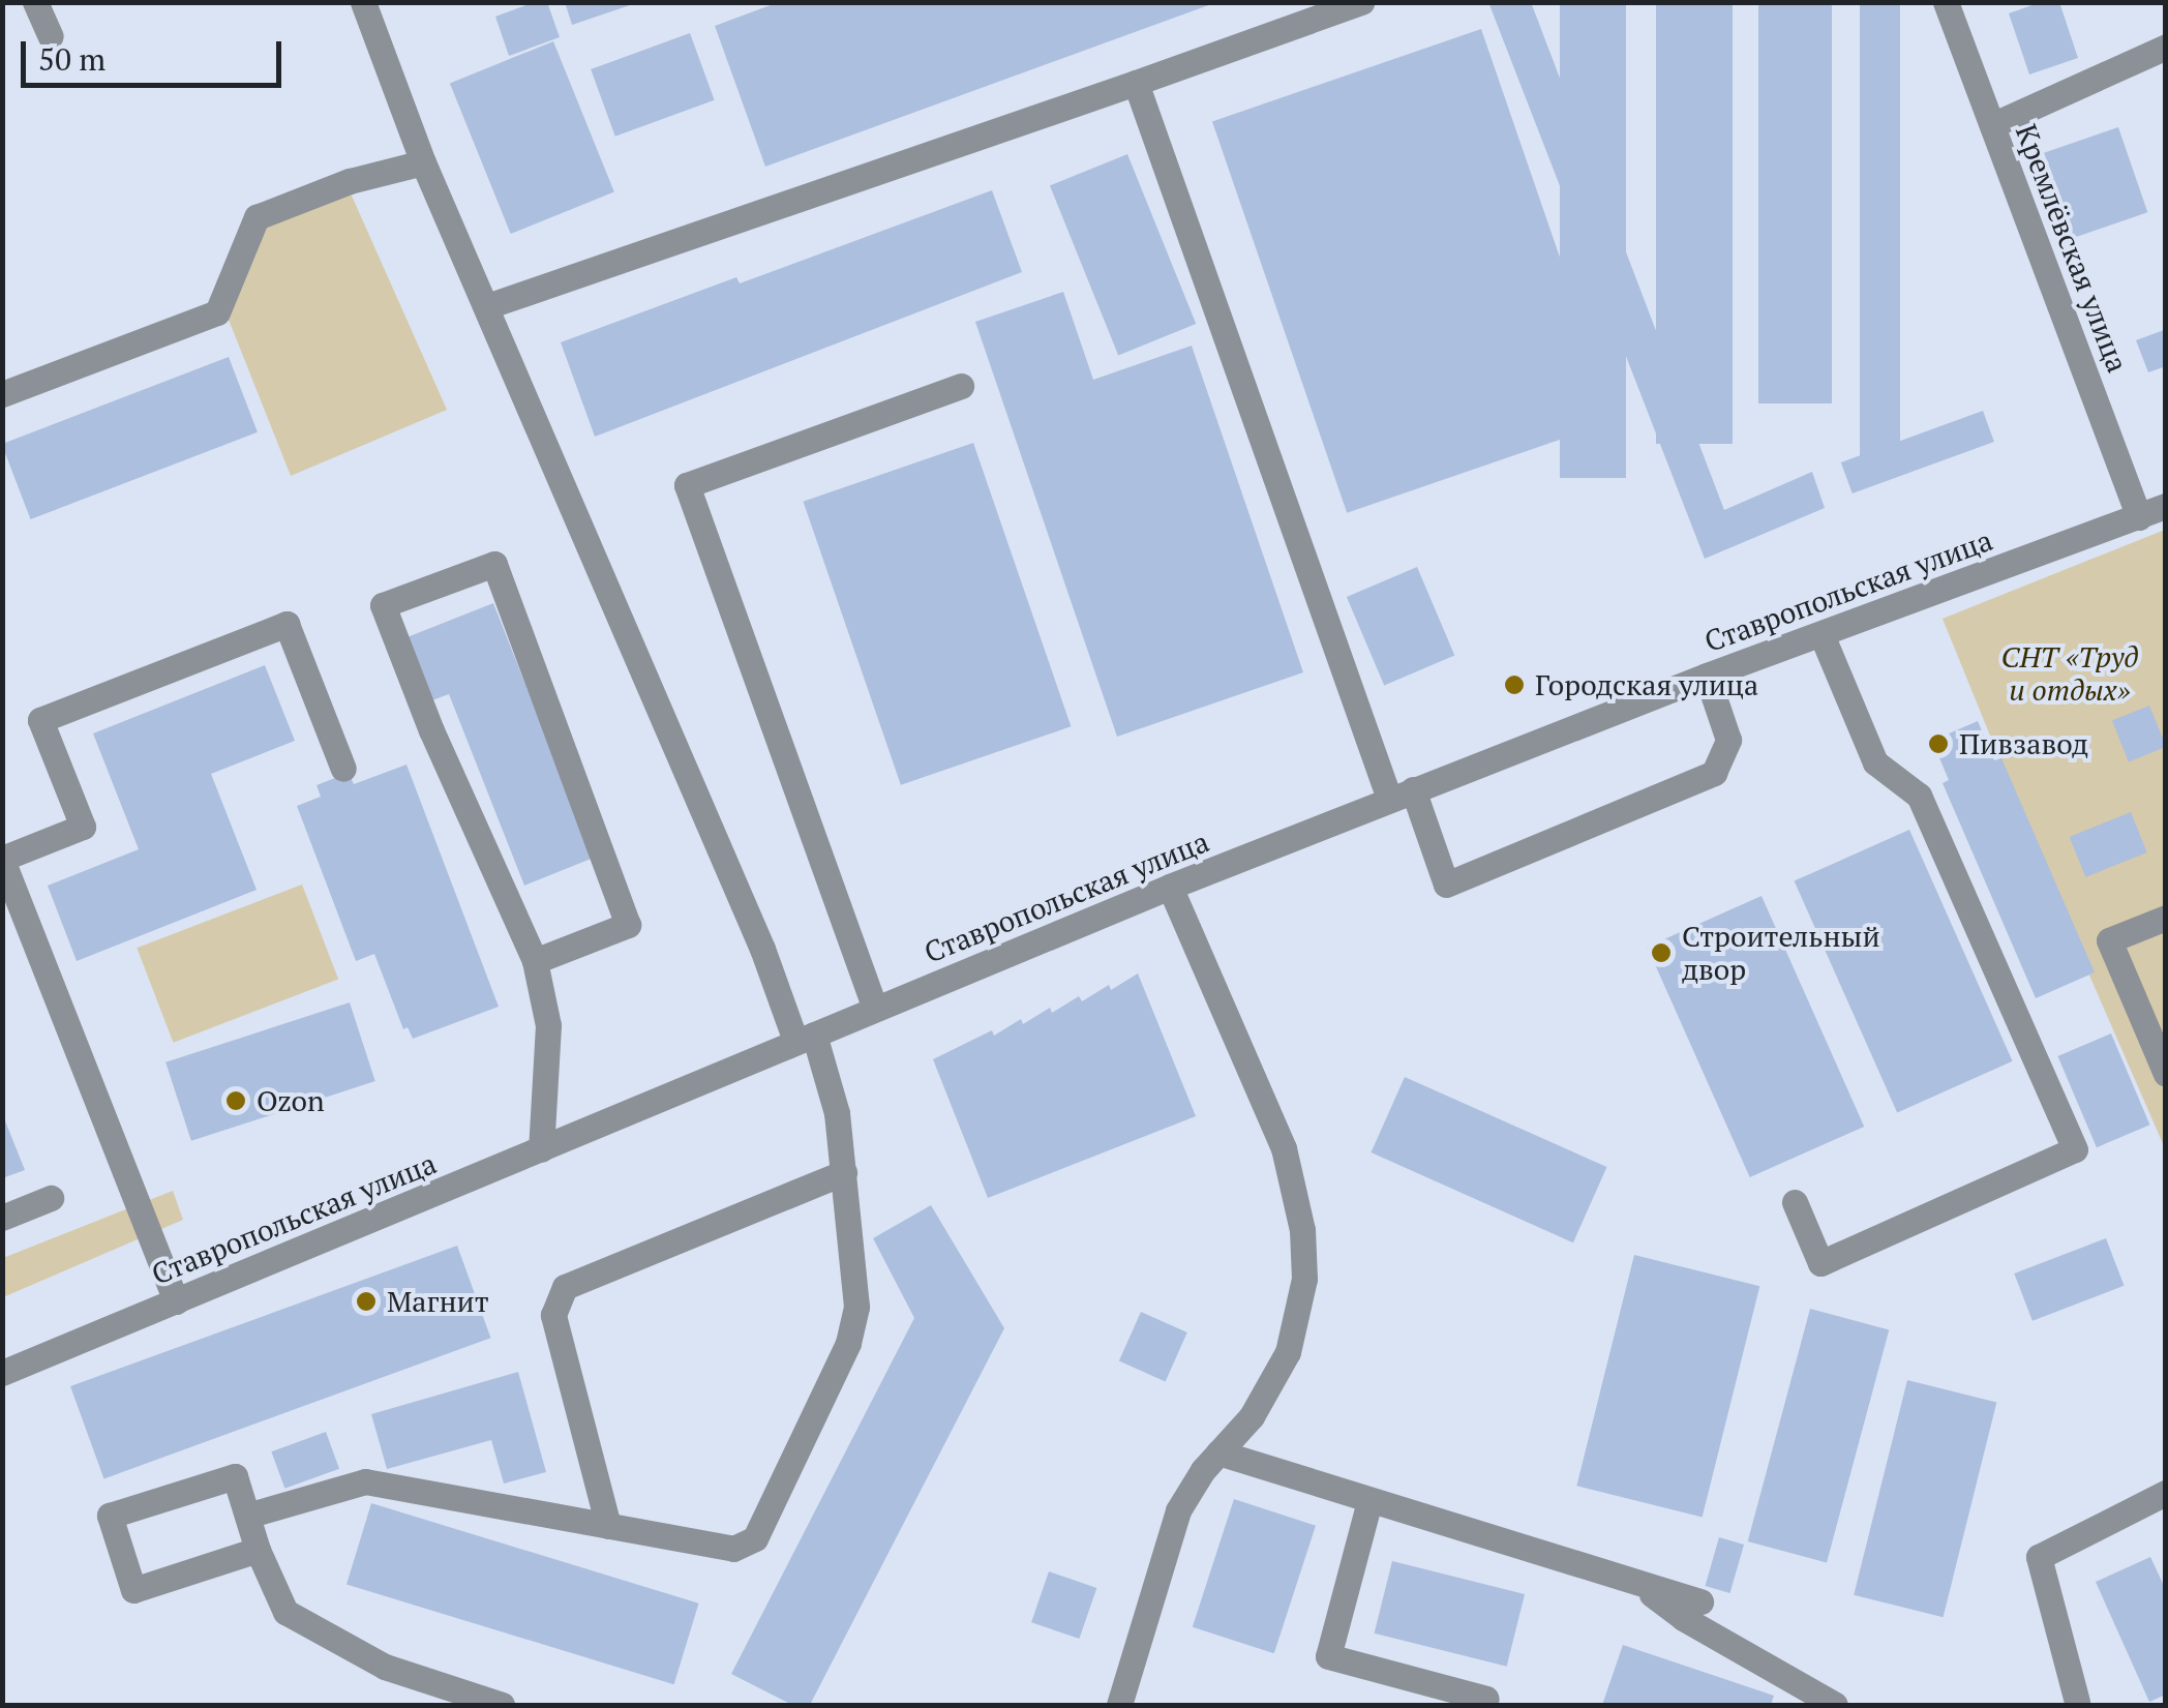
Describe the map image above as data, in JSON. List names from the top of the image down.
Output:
{
  "streets": {
    "street": ["Кремлёвская улица", "Ставропольская улица"]
  },
  "crossings": [
    ["Кремлёвская улица", "Ставропольская улица"]
  ],
  "parks": ["СНТ «Труд и отдых»"],
  "places": [
    "Городская улица",
    "Пивзавод",
    "Строительный двор",
    "Ozon",
    "Магнит"
  ],
  "scale_bar": "50 m"
}
